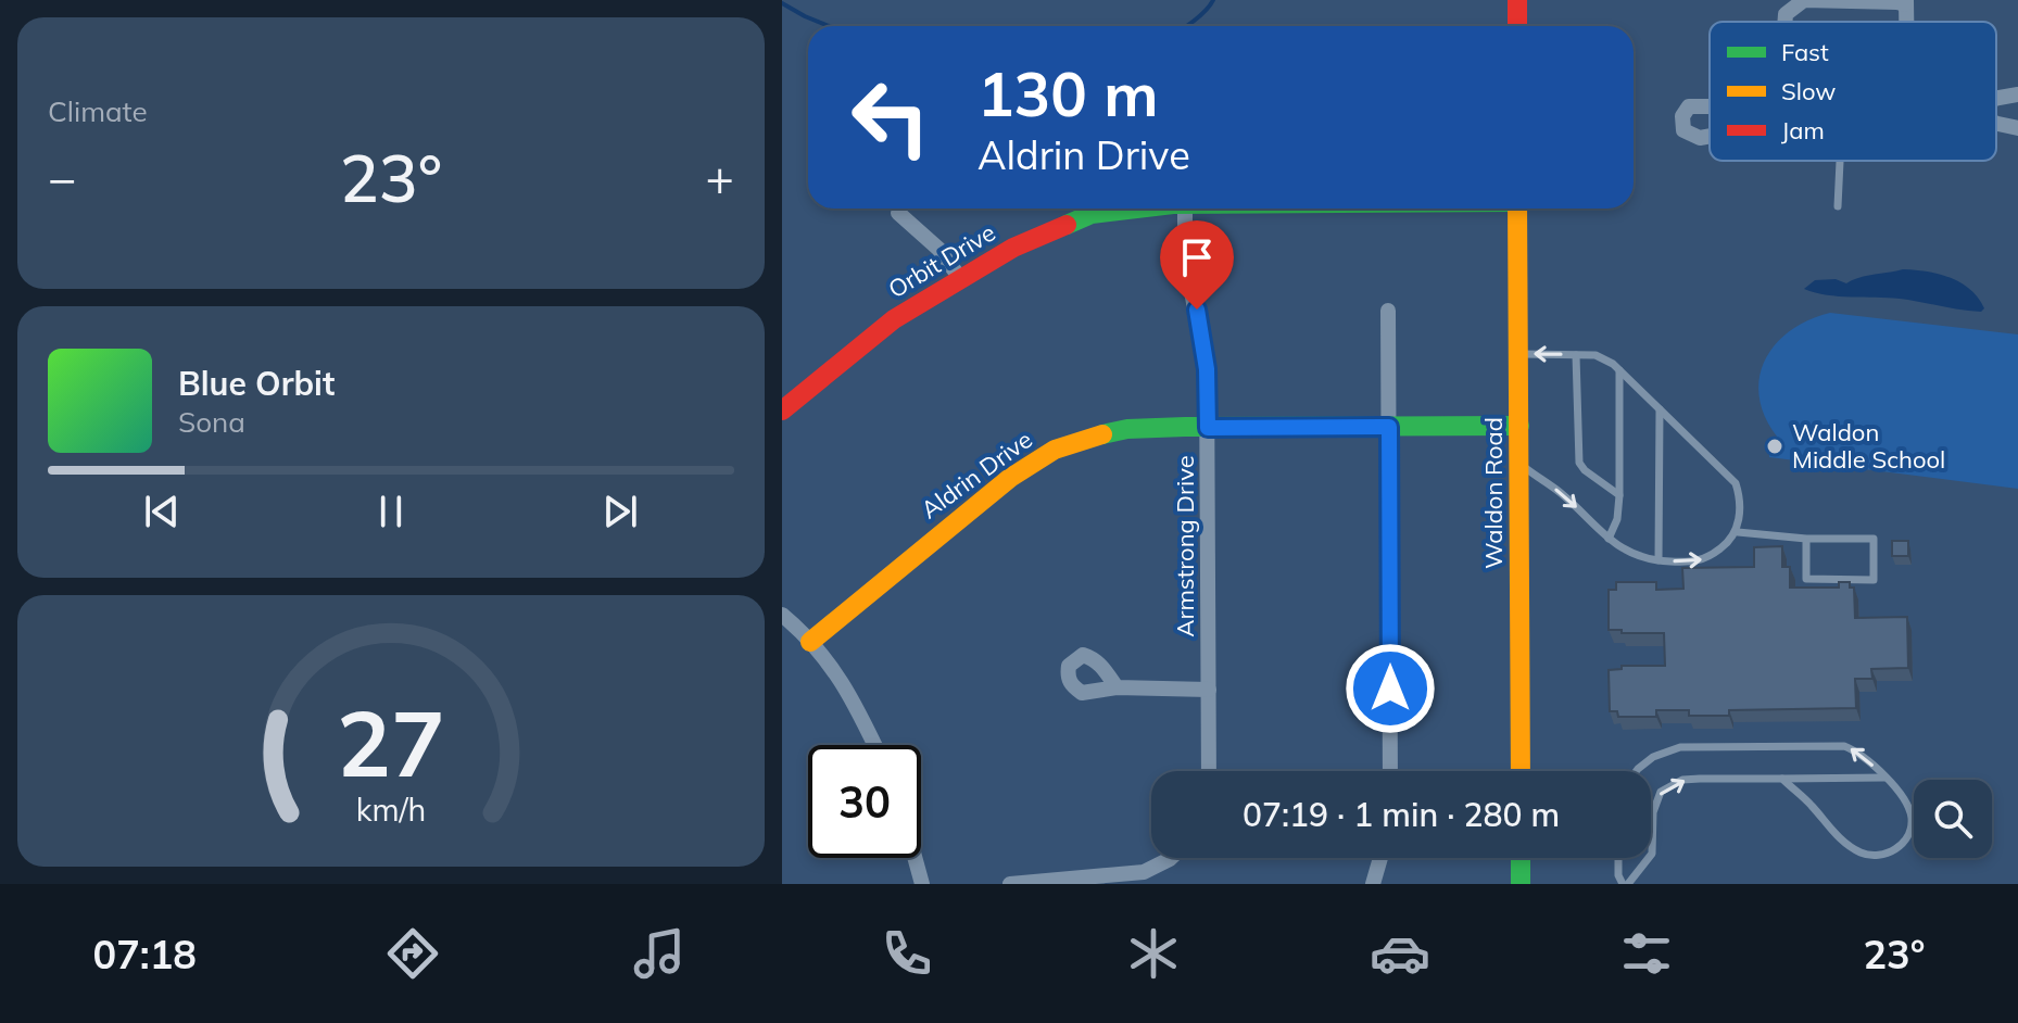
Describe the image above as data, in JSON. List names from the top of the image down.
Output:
{
  "streets": {
    "street": [
      "Orbit Drive",
      "Aldrin Drive",
      "Waldon Road",
      "Armstrong Drive"
    ]
  },
  "crossings": [
    ["Aldrin Drive", "Waldon Road"],
    ["Aldrin Drive", "Armstrong Drive"]
  ],
  "places": ["Waldon Middle School"],
  "legend": ["Fast", "Slow", "Jam"],
  "page": {
    "tile": "Climate",
    "turn": ["130 m", "Aldrin Drive"],
    "heat": ["−", "23°", "+"],
    "song": ["Blue Orbit", "Sona"],
    "limit": "30",
    "trip": "07:19 · 1 min · 280 m",
    "tabs": ["07:18", "23°"],
    "gauge": ["27", "km/h"]
  }
}
